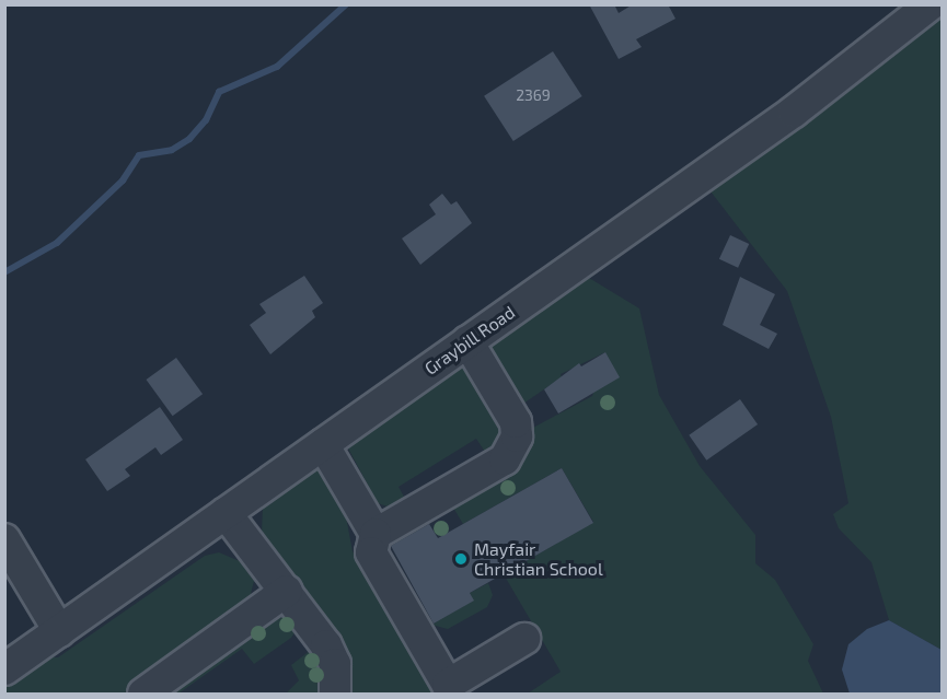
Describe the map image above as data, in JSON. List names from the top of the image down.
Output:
{
  "streets": {
    "street": ["Graybill Road"]
  },
  "places": ["Mayfair Christian School"],
  "house_numbers": ["2369"]
}
